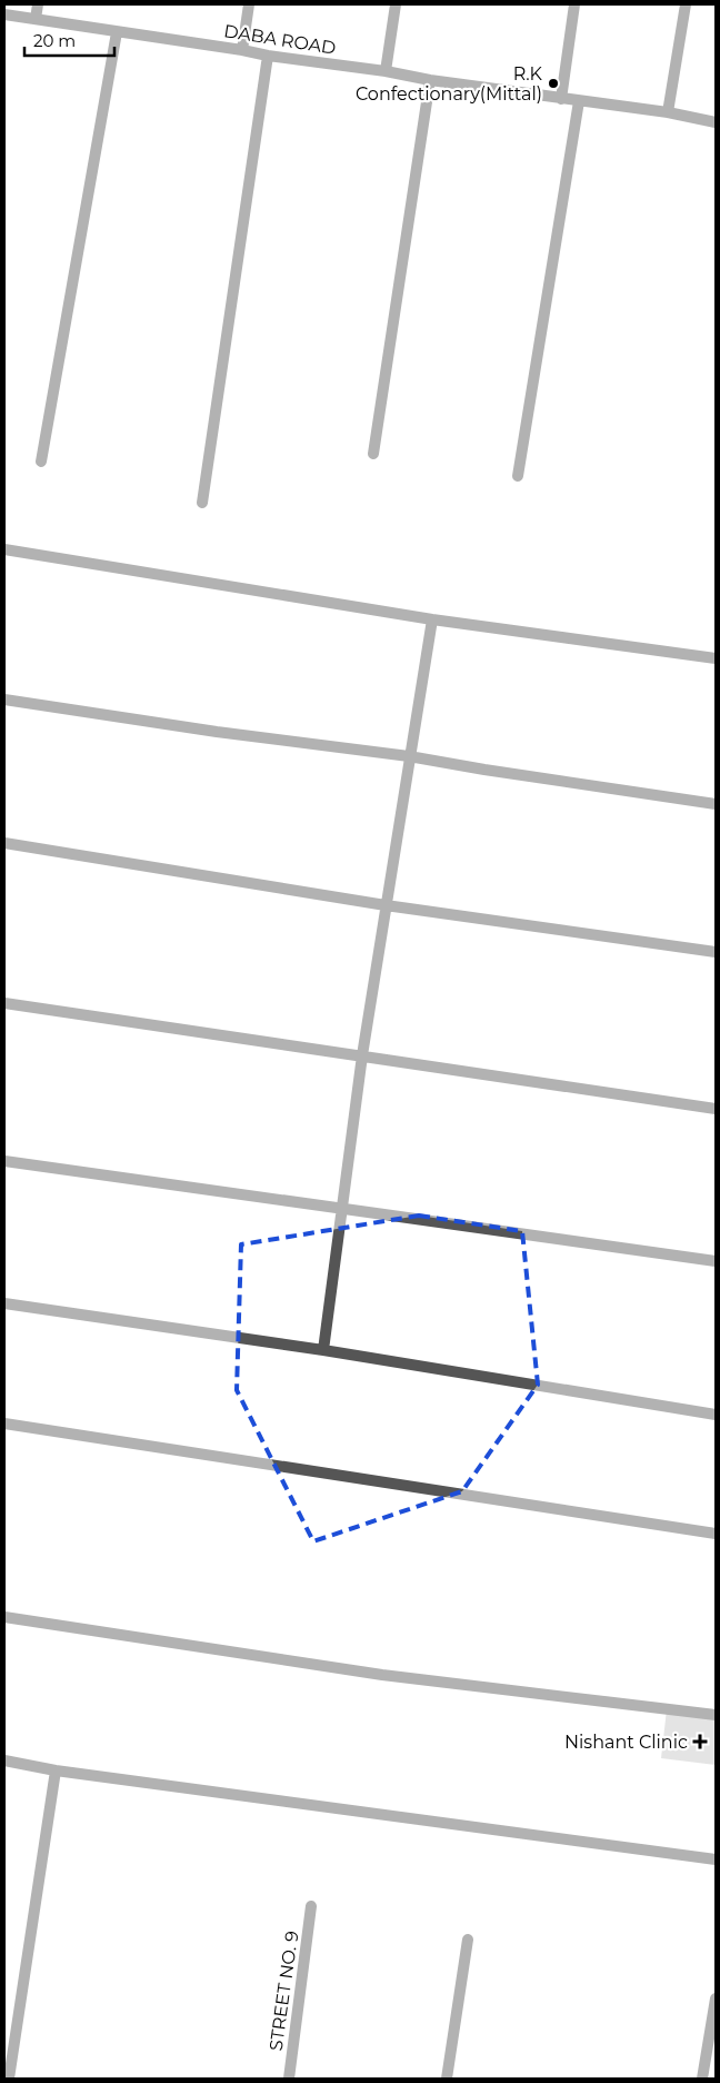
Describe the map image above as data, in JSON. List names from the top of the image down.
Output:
{
  "streets": {
    "street": ["DABA ROAD", "STREET NO. 9"]
  },
  "places": {
    "other": ["R.K Confectionary(Mittal)"],
    "health": ["Nishant Clinic"]
  },
  "scale_bar": "20 m"
}
